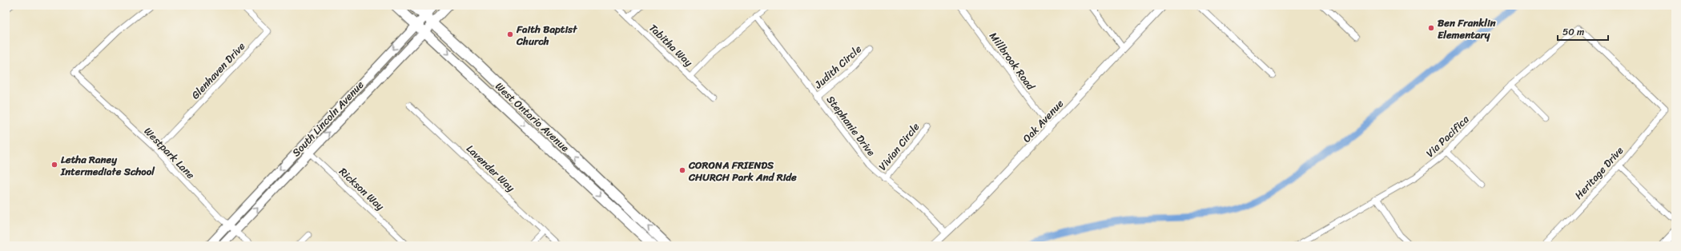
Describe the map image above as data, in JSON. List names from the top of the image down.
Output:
{
  "streets": {
    "main road": ["West Ontario Avenue", "South Lincoln Avenue"],
    "street": [
      "Tabitha Way",
      "Millbrook Road",
      "Judith Circle",
      "Glenhaven Drive",
      "Oak Avenue",
      "Stephanie Drive",
      "Via Pacifica",
      "Vivian Circle",
      "Westpark Lane",
      "Lavender Way",
      "Heritage Drive",
      "Rickson Way"
    ]
  },
  "crossings": [
    ["Millbrook Road", "Oak Avenue"],
    ["Judith Circle", "Stephanie Drive"],
    ["Glenhaven Drive", "Westpark Lane"],
    ["West Ontario Avenue", "South Lincoln Avenue"],
    ["South Lincoln Avenue", "Westpark Lane"],
    ["South Lincoln Avenue", "Rickson Way"],
    ["Oak Avenue", "Stephanie Drive"],
    ["Stephanie Drive", "Vivian Circle"],
    ["Via Pacifica", "Heritage Drive"]
  ],
  "places": [
    "Ben Franklin Elementary",
    "Faith Baptist Church",
    "Letha Raney Intermediate School",
    "CORONA FRIENDS CHURCH Park And Ride"
  ],
  "scale_bar": "50 m"
}
